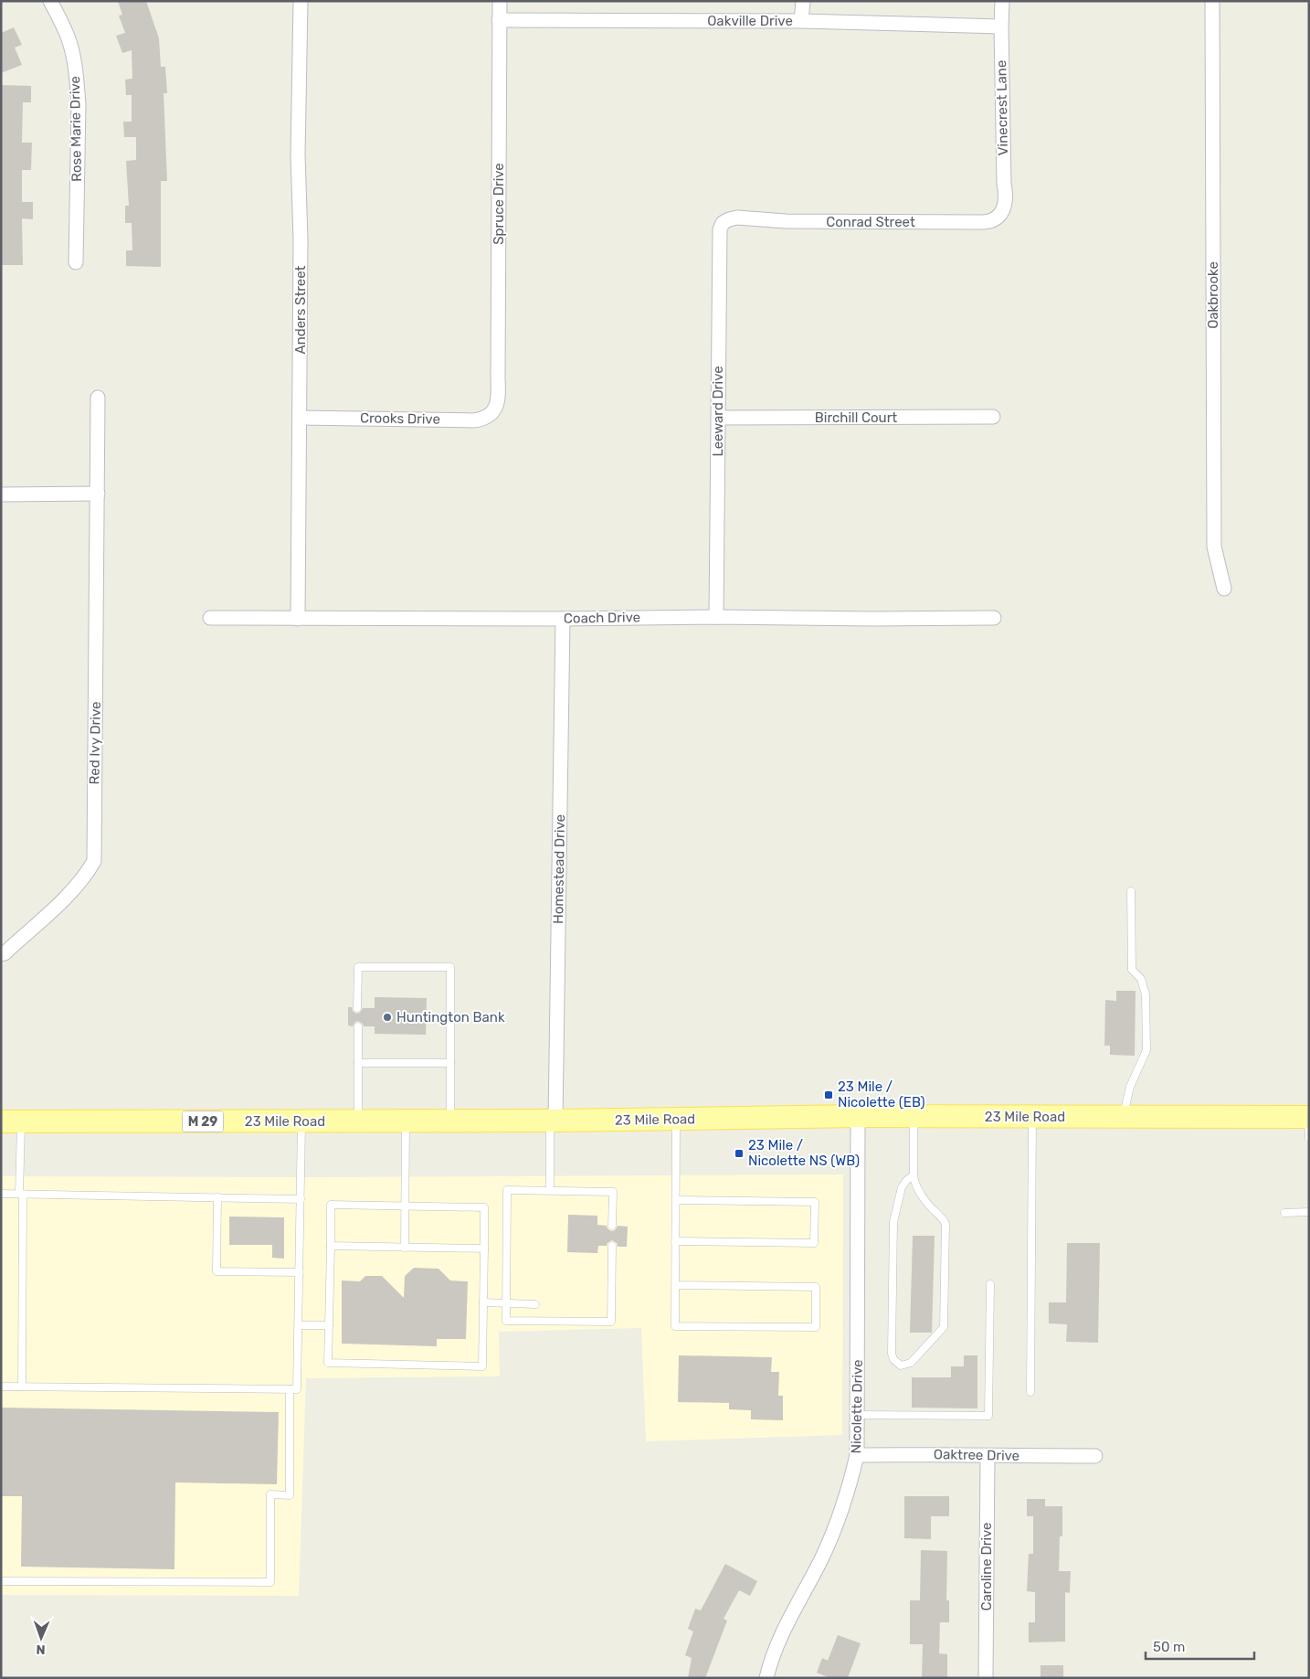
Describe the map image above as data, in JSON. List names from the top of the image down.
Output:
{
  "streets": {
    "main road": ["23 Mile Road", "M 29"],
    "street": [
      "Oakville Drive",
      "Vinecrest Lane",
      "Rose Marie Drive",
      "Spruce Drive",
      "Conrad Street",
      "Oakbrooke",
      "Anders Street",
      "Leeward Drive",
      "Birchill Court",
      "Crooks Drive",
      "Coach Drive",
      "Red Ivy Drive",
      "Homestead Drive",
      "Nicolette Drive",
      "Oaktree Drive",
      "Caroline Drive"
    ]
  },
  "crossings": [
    ["Oakville Drive", "Vinecrest Lane"],
    ["Oakville Drive", "Spruce Drive"],
    ["Vinecrest Lane", "Conrad Street"],
    ["Spruce Drive", "Crooks Drive"],
    ["Conrad Street", "Leeward Drive"],
    ["Anders Street", "Crooks Drive"],
    ["Anders Street", "Coach Drive"],
    ["Leeward Drive", "Birchill Court"],
    ["Leeward Drive", "Coach Drive"],
    ["Coach Drive", "Homestead Drive"],
    ["Homestead Drive", "23 Mile Road"],
    ["23 Mile Road", "Nicolette Drive"],
    ["Nicolette Drive", "Oaktree Drive"],
    ["Oaktree Drive", "Caroline Drive"]
  ],
  "places": {
    "other": ["Huntington Bank"],
    "transit": ["23 Mile / Nicolette (EB)", "23 Mile / Nicolette NS (WB)"]
  },
  "scale_bar": "50 m",
  "north": "bottom"
}
